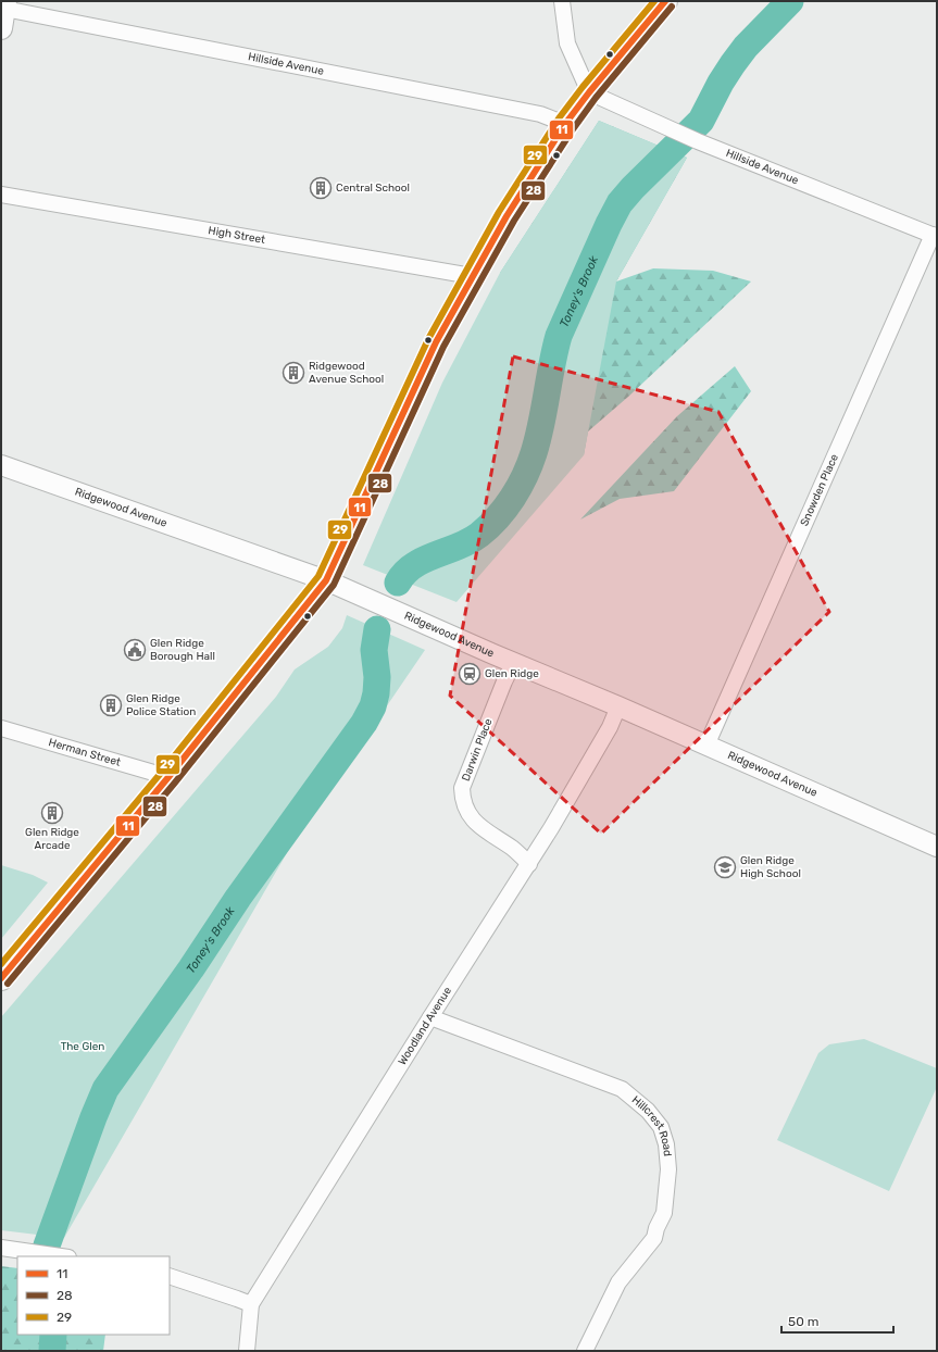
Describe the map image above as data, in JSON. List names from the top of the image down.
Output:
{
  "streets": {
    "street": [
      "Hillside Avenue",
      "High Street",
      "Snowden Place",
      "Ridgewood Avenue",
      "Darwin Place",
      "Herman Street",
      "Woodland Avenue",
      "Hillcrest Road"
    ]
  },
  "crossings": [
    ["Hillside Avenue", "Snowden Place"],
    ["Snowden Place", "Ridgewood Avenue"],
    ["Ridgewood Avenue", "Darwin Place"],
    ["Ridgewood Avenue", "Woodland Avenue"],
    ["Darwin Place", "Woodland Avenue"],
    ["Woodland Avenue", "Hillcrest Road"]
  ],
  "water": ["Toney's Brook"],
  "parks": ["The Glen"],
  "places": {
    "building": [
      "Central School",
      "Ridgewood Avenue School",
      "Glen Ridge Police Station",
      "Glen Ridge Arcade"
    ],
    "public building": ["Glen Ridge Borough Hall"],
    "station": ["Glen Ridge"],
    "school or university": ["Glen Ridge High School"]
  },
  "lines": ["transit line 11", "transit line 29", "transit line 28"],
  "legend": ["11", "28", "29"],
  "scale_bar": "50 m"
}
